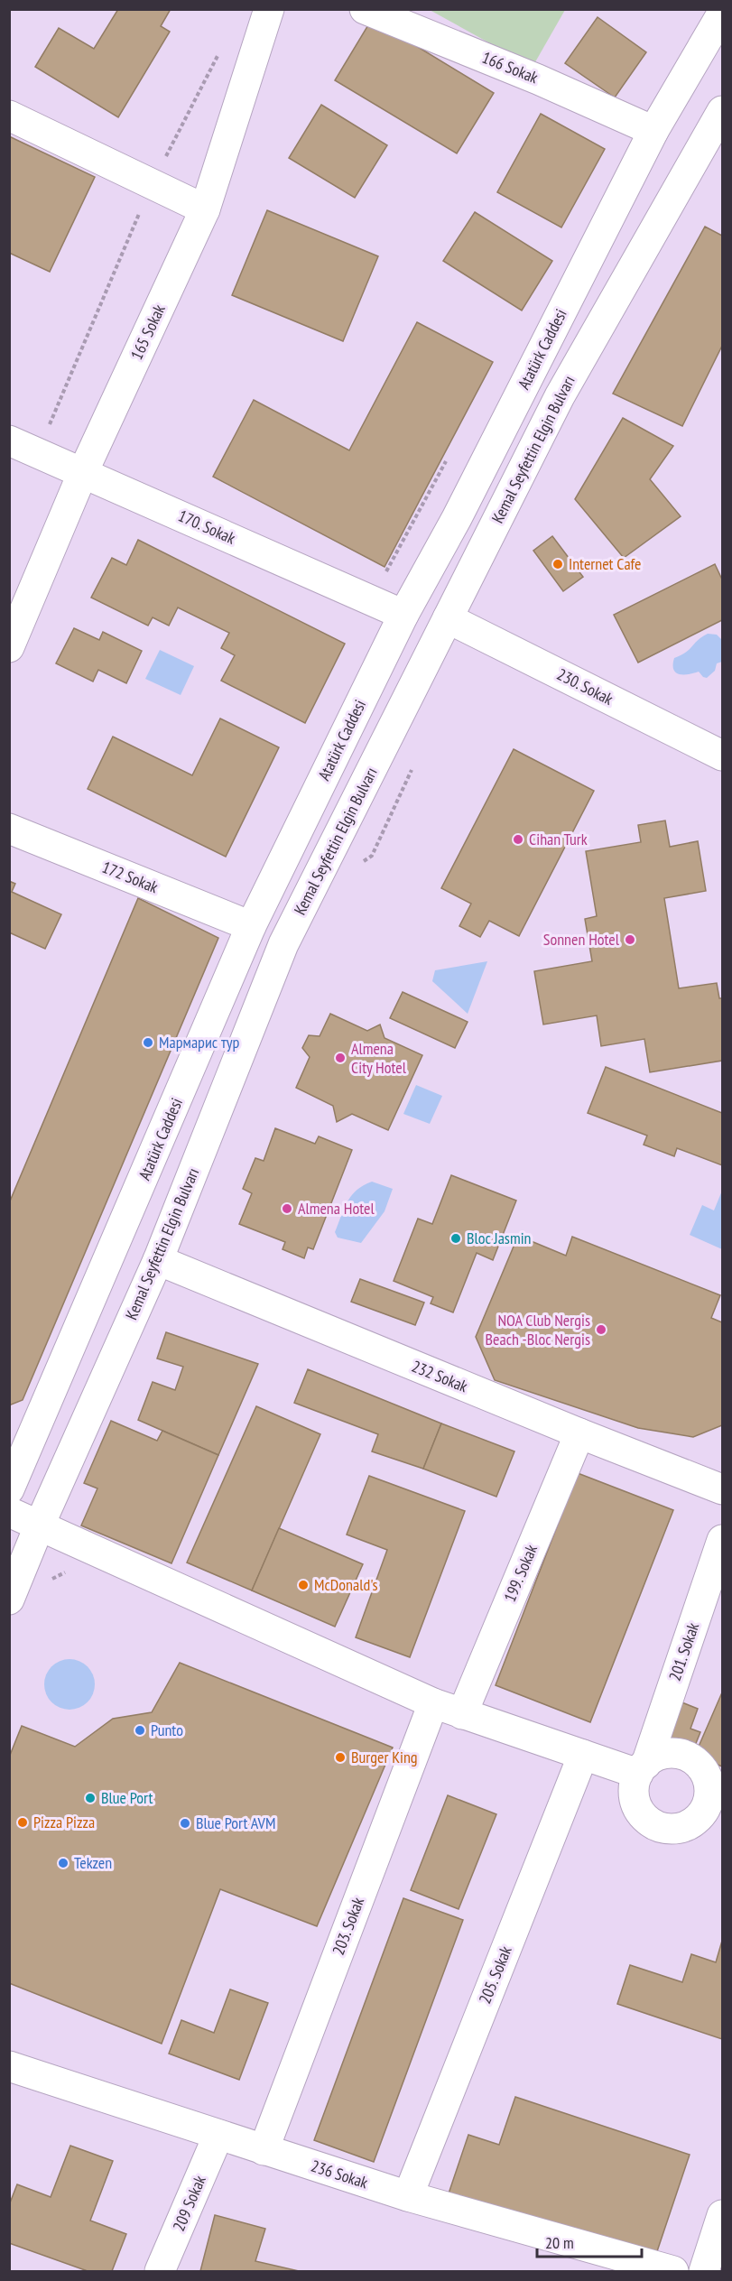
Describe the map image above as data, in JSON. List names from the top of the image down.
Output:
{
  "streets": {
    "street": [
      "166 Sokak",
      "165 Sokak",
      "Atatürk Caddesi",
      "Kemal Seyfettin Elgin Bulvarı",
      "170. Sokak",
      "230. Sokak",
      "172 Sokak",
      "232 Sokak",
      "199. Sokak",
      "201. Sokak",
      "203. Sokak",
      "205. Sokak",
      "236 Sokak",
      "209 Sokak"
    ]
  },
  "crossings": [
    ["166 Sokak", "Atatürk Caddesi"],
    ["165 Sokak", "170. Sokak"],
    ["Atatürk Caddesi", "170. Sokak"],
    ["Atatürk Caddesi", "172 Sokak"],
    ["Kemal Seyfettin Elgin Bulvarı", "230. Sokak"],
    ["Kemal Seyfettin Elgin Bulvarı", "232 Sokak"],
    ["232 Sokak", "199. Sokak"],
    ["203. Sokak", "236 Sokak"],
    ["205. Sokak", "236 Sokak"],
    ["236 Sokak", "209 Sokak"]
  ],
  "places": [
    "Internet Cafe",
    "Cihan Turk",
    "Sonnen Hotel",
    "Мармарис тур",
    "Almena City Hotel",
    "Almena Hotel",
    "Bloc Jasmin",
    "NOA Club Nergis Beach -Bloc Nergis",
    "McDonald's",
    "Punto",
    "Burger King",
    "Blue Port",
    "Pizza Pizza",
    "Blue Port AVM",
    "Tekzen"
  ],
  "scale_bar": "20 m"
}
